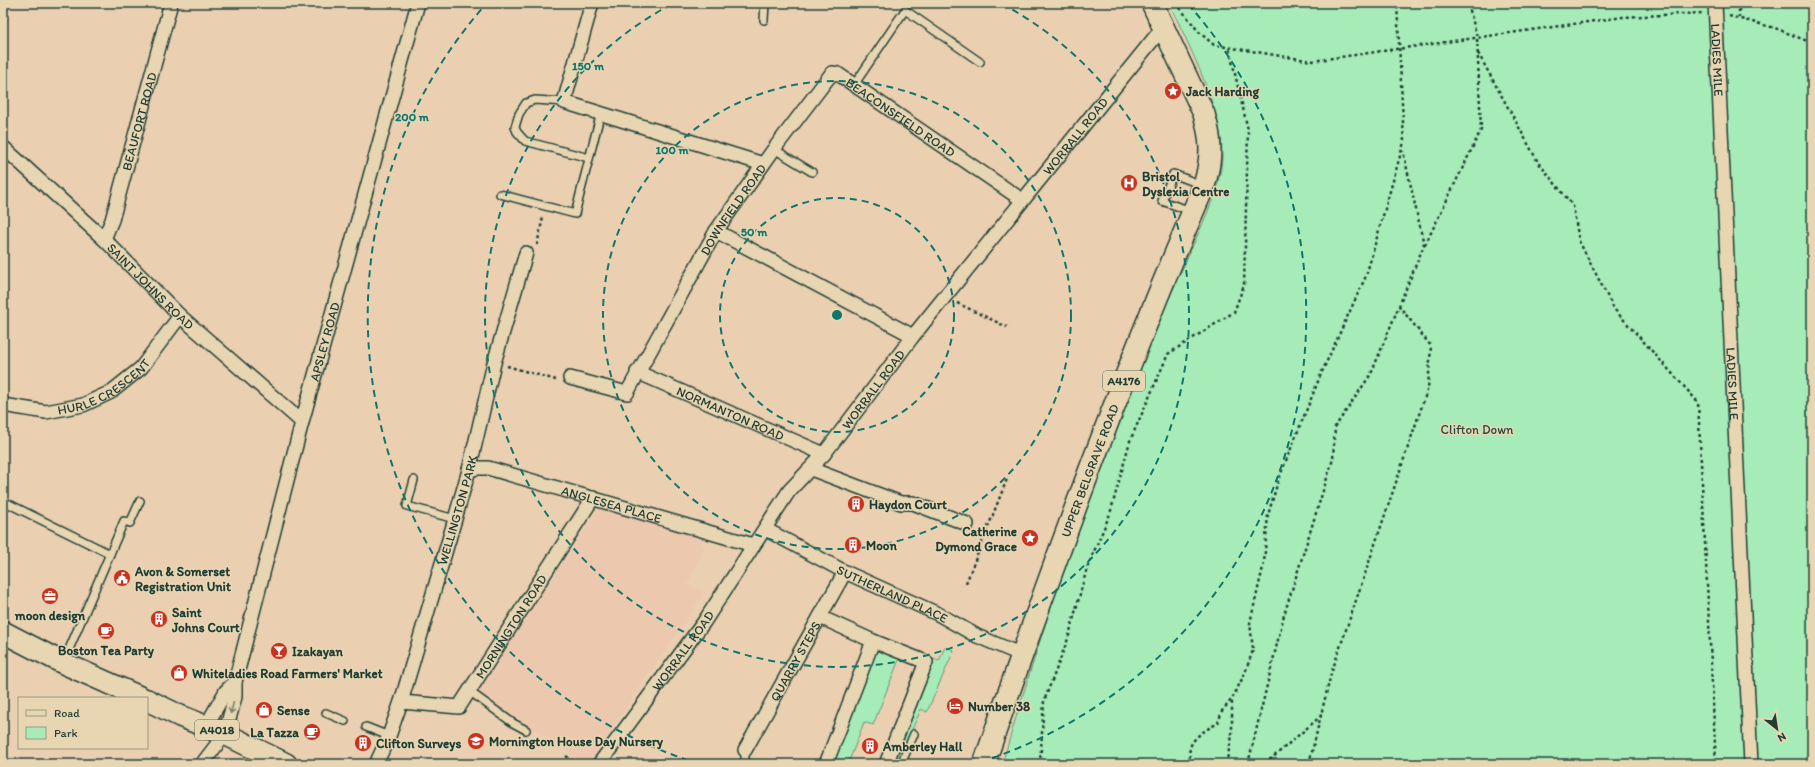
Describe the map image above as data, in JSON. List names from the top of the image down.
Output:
{
  "streets": {
    "main road": ["A4176", "UPPER BELGRAVE ROAD", "A4018"],
    "street": [
      "LADIES MILE",
      "BEACONSFIELD ROAD",
      "BEAUFORT ROAD",
      "WORRALL ROAD",
      "DOWNFIELD ROAD",
      "SAINT JOHNS ROAD",
      "APSLEY ROAD",
      "HURLE CRESCENT",
      "NORMANTON ROAD",
      "ANGLESEA PLACE",
      "WELLINGTON PARK",
      "SUTHERLAND PLACE",
      "MORNINGTON ROAD",
      "QUARRY STEPS"
    ]
  },
  "crossings": [
    ["BEACONSFIELD ROAD", "WORRALL ROAD"],
    ["BEACONSFIELD ROAD", "DOWNFIELD ROAD"],
    ["BEAUFORT ROAD", "SAINT JOHNS ROAD"],
    ["WORRALL ROAD", "NORMANTON ROAD"],
    ["WORRALL ROAD", "UPPER BELGRAVE ROAD"],
    ["WORRALL ROAD", "ANGLESEA PLACE"],
    ["WORRALL ROAD", "SUTHERLAND PLACE"],
    ["DOWNFIELD ROAD", "NORMANTON ROAD"],
    ["SAINT JOHNS ROAD", "APSLEY ROAD"],
    ["SAINT JOHNS ROAD", "HURLE CRESCENT"],
    ["APSLEY ROAD", "A4018"],
    ["UPPER BELGRAVE ROAD", "SUTHERLAND PLACE"],
    ["ANGLESEA PLACE", "WELLINGTON PARK"],
    ["ANGLESEA PLACE", "MORNINGTON ROAD"],
    ["WELLINGTON PARK", "MORNINGTON ROAD"],
    ["SUTHERLAND PLACE", "QUARRY STEPS"]
  ],
  "parks": ["Clifton Down"],
  "places": {
    "place": ["Jack Harding", "Catherine Dymond Grace"],
    "hospital": ["Bristol Dyslexia Centre"],
    "building": [
      "Haydon Court",
      "Moon",
      "Saint Johns Court",
      "Clifton Surveys",
      "Amberley Hall"
    ],
    "public building": ["Avon & Somerset Registration Unit"],
    "office": ["moon design"],
    "cafe": ["Boston Tea Party", "La Tazza"],
    "bar": ["Izakayan"],
    "shop": ["Whiteladies Road Farmers' Market", "Sense"],
    "hotel": ["Number 38"],
    "school or university": ["Mornington House Day Nursery"]
  },
  "legend": ["Road", "Park"],
  "north": "bottom right",
  "rings": [
    "150 m",
    "200 m",
    "100 m",
    "50 m"
  ]
}
